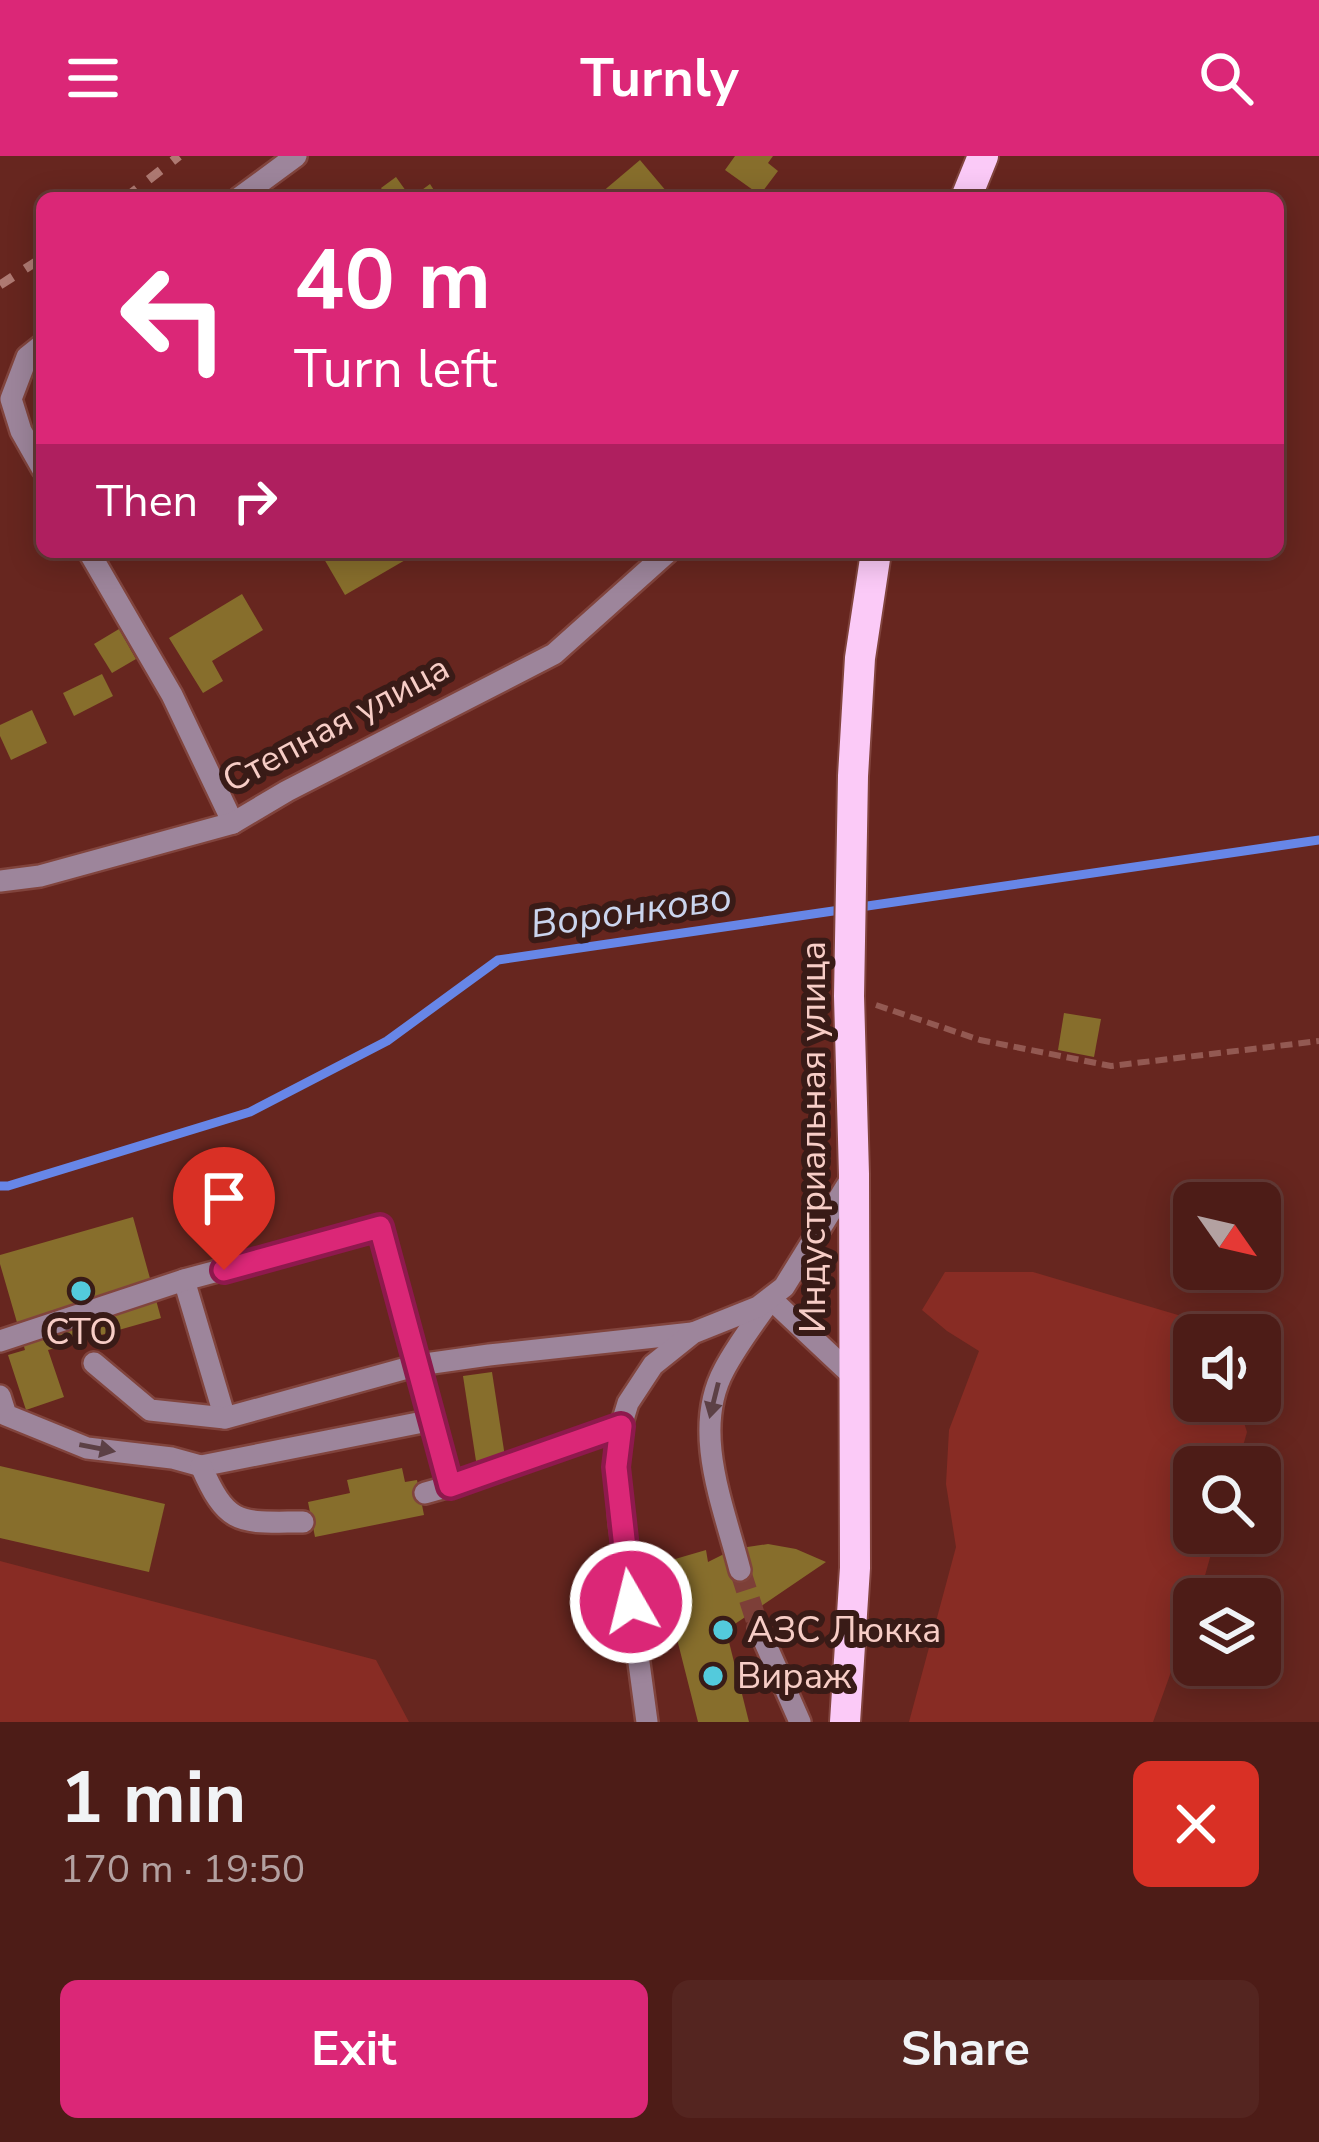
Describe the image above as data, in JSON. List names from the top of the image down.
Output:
{
  "streets": {
    "main road": ["Индустриальная улица"],
    "street": ["Степная улица"]
  },
  "water": ["Воронково"],
  "places": ["СТО", "АЗС Люкка", "Вираж"],
  "north": "bottom right",
  "page": {
    "header": "Turnly",
    "turn": ["40 m", "Turn left"],
    "then": "Then",
    "heading": ["1 min", "170 m · 19:50"],
    "buttons": ["Exit", "Share"]
  }
}
